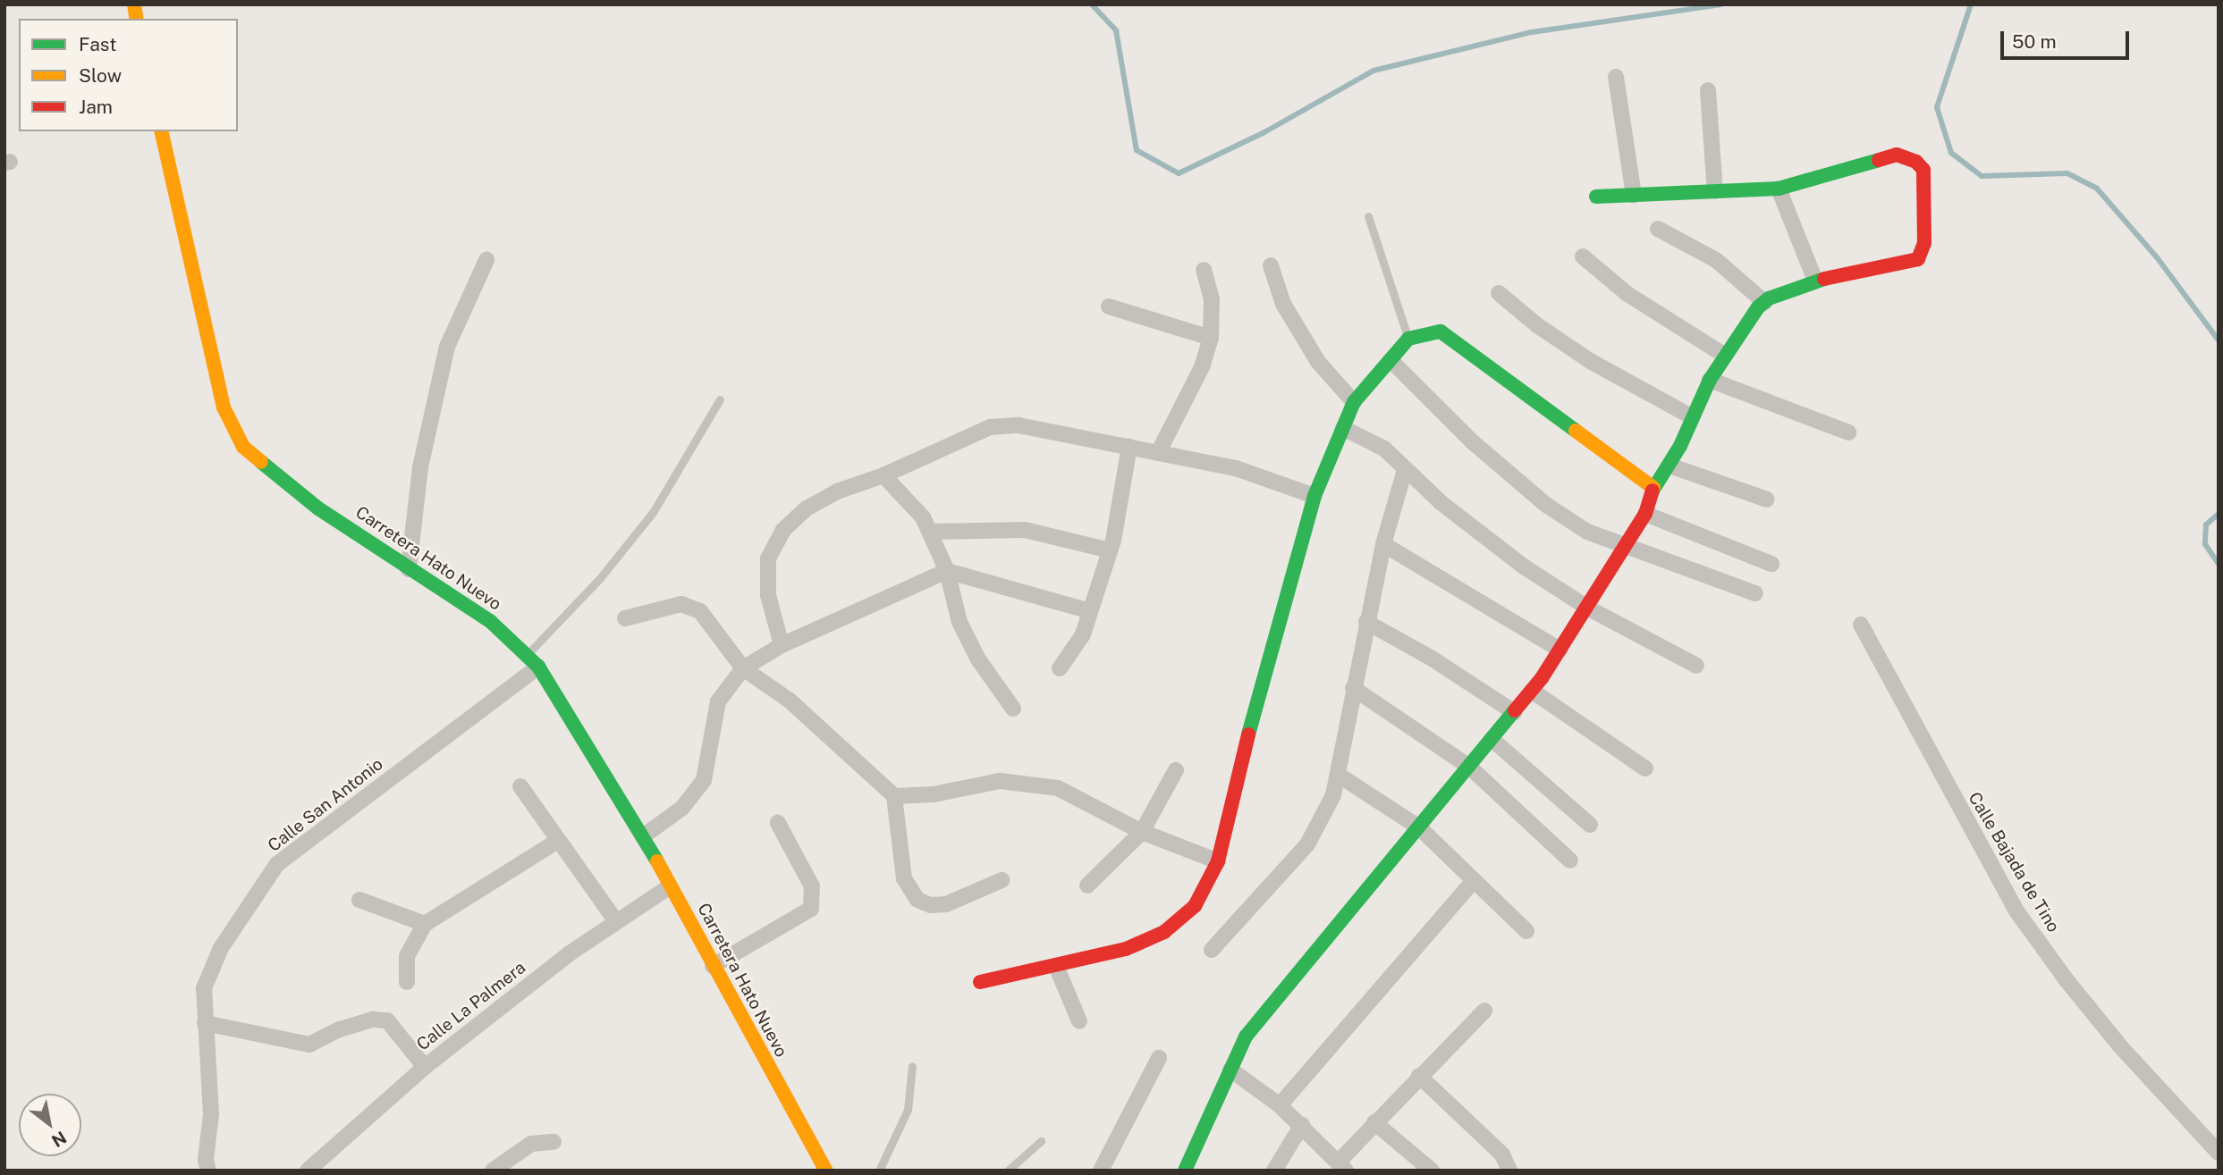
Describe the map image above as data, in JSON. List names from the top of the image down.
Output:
{
  "streets": {
    "street": [
      "Carretera Hato Nuevo",
      "Calle San Antonio",
      "Calle Bajada de Tino",
      "Calle La Palmera"
    ]
  },
  "crossings": [
    ["Carretera Hato Nuevo", "Calle San Antonio"],
    ["Carretera Hato Nuevo", "Calle La Palmera"]
  ],
  "legend": ["Fast", "Slow", "Jam"],
  "scale_bar": "50 m",
  "north": "bottom right"
}
